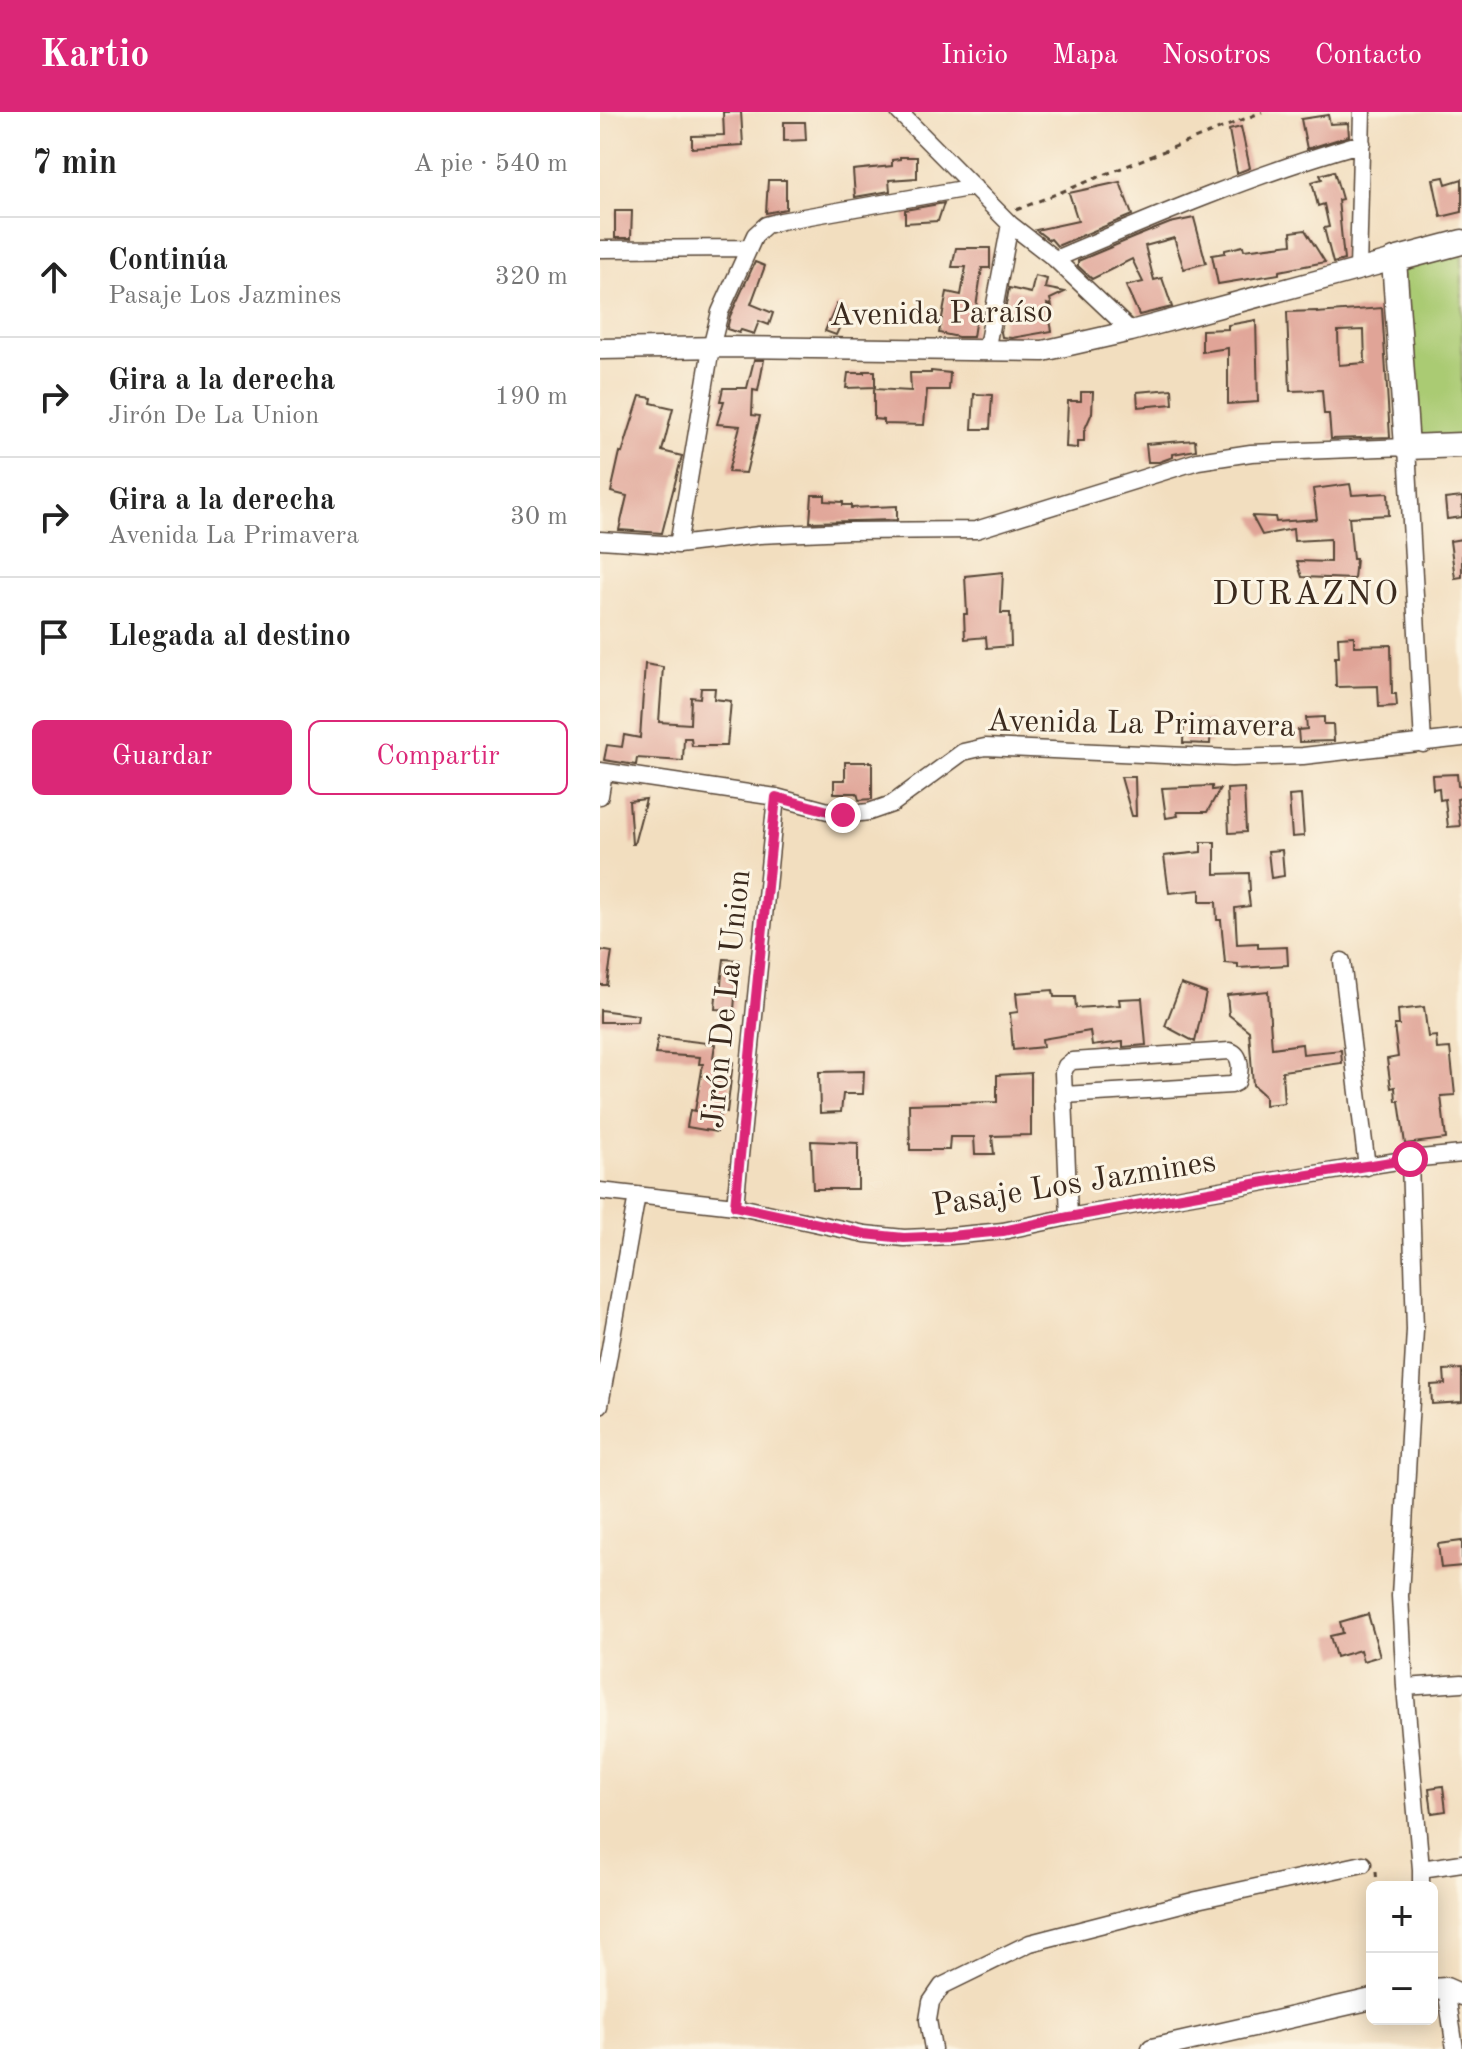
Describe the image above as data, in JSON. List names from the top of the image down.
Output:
{
  "streets": {
    "main road": ["Avenida Paraíso"],
    "street": ["Avenida La Primavera", "Jirón De La Union", "Pasaje Los Jazmines"]
  },
  "crossings": [
    ["Avenida La Primavera", "Jirón De La Union"],
    ["Jirón De La Union", "Pasaje Los Jazmines"]
  ],
  "districts": ["DURAZNO"],
  "page": {
    "header": "Kartio",
    "nav": [
      "Inicio",
      "Mapa",
      "Nosotros",
      "Contacto"
    ],
    "heading": ["7 min", "A pie · 540 m"],
    "list": [
      ["Continúa", "Pasaje Los Jazmines", "320 m"],
      ["Gira a la derecha", "Jirón De La Union", "190 m"],
      ["Gira a la derecha", "Avenida La Primavera", "30 m"],
      "Llegada al destino"
    ],
    "buttons": ["Guardar", "Compartir"],
    "map_buttons": ["+", "−"]
  }
}
